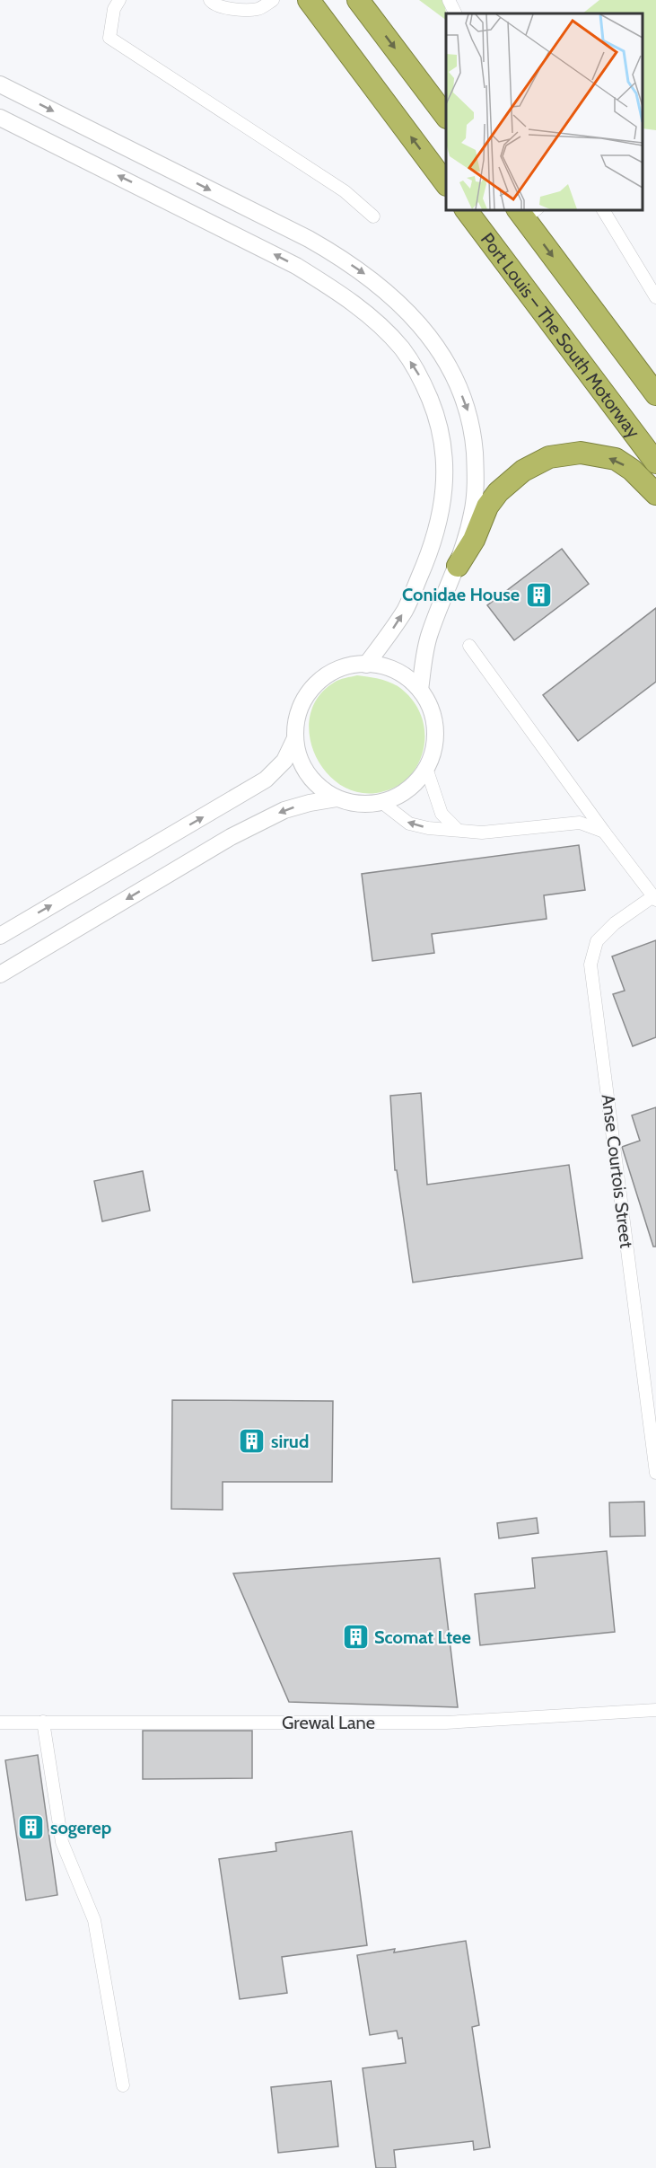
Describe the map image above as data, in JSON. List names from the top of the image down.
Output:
{
  "streets": {
    "highway": ["Port Louis – The South Motorway"],
    "street": ["Anse Courtois Street", "Grewal Lane"]
  },
  "places": {
    "building": [
      "Conidae House",
      "sirud",
      "Scomat Ltee",
      "sogerep"
    ]
  }
}
